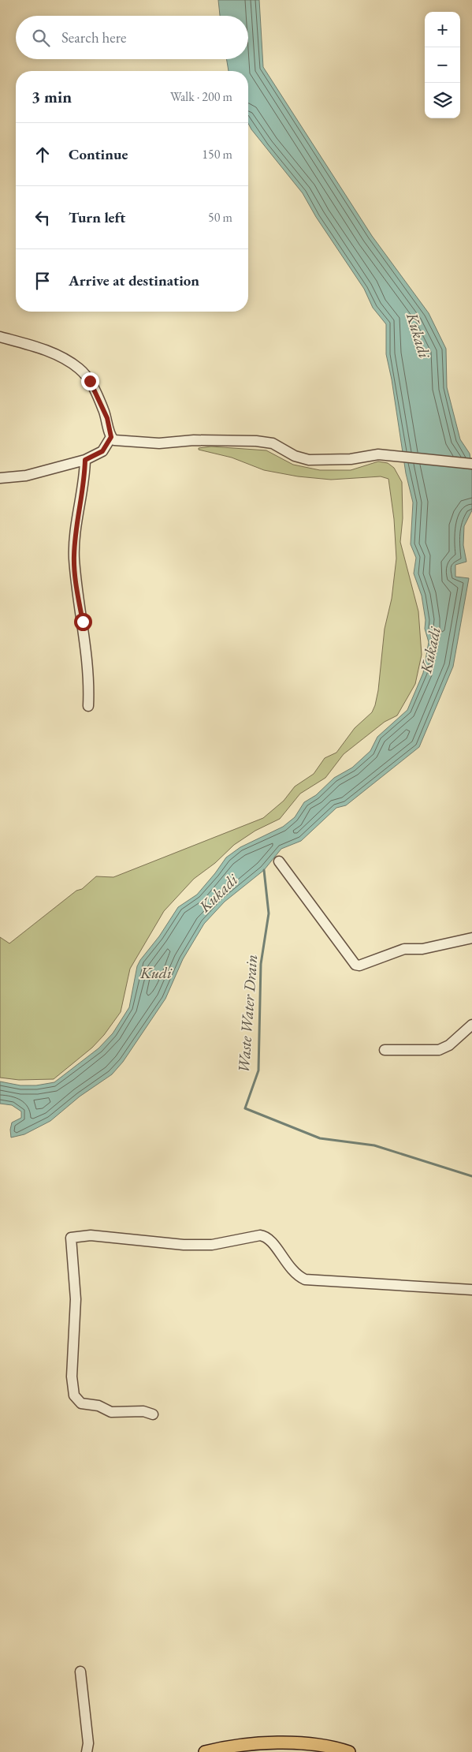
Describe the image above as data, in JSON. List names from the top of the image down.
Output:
{
  "water": ["Kukadi", "Kudi", "Waste Water Drain"],
  "page": {
    "map_buttons": ["+", "−"],
    "search": "Search here",
    "heading": ["3 min", "Walk · 200 m"],
    "list": [
      ["Continue", "150 m"],
      ["Turn left", "50 m"],
      "Arrive at destination"
    ]
  }
}
